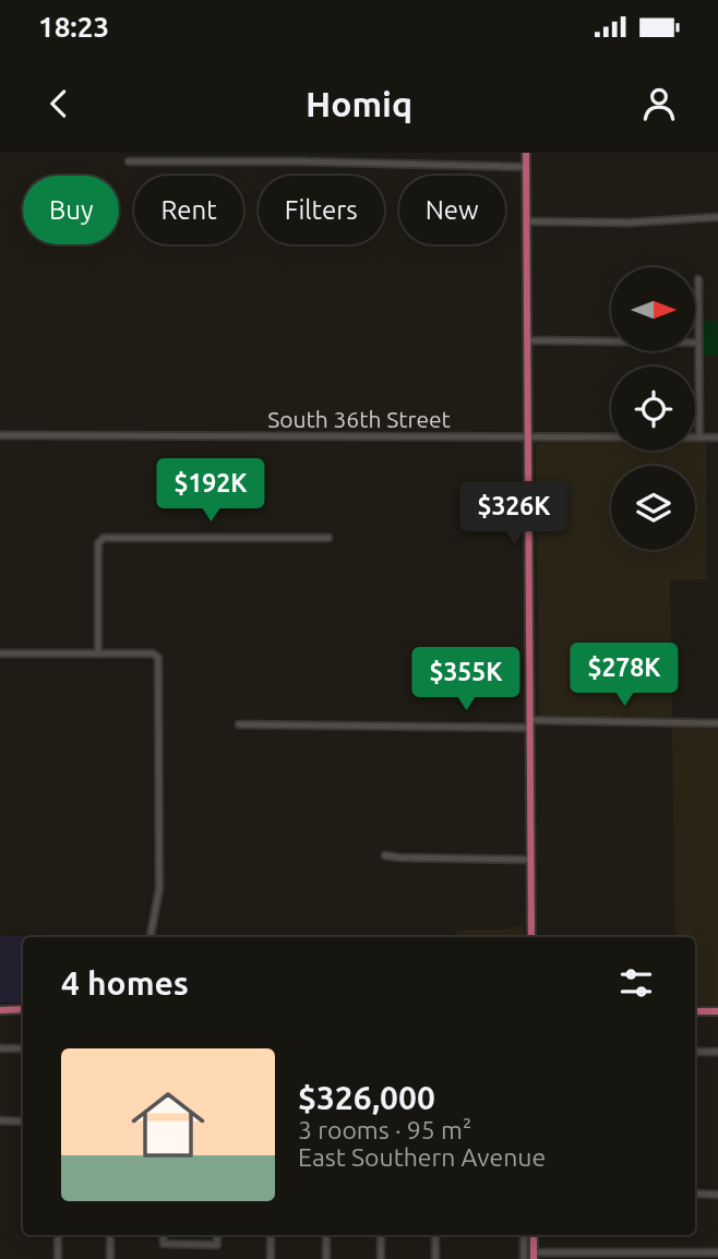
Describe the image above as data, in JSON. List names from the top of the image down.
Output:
{
  "streets": {
    "street": ["South 36th Street"]
  },
  "north": "right",
  "page": {
    "status": "18:23",
    "header": "Homiq",
    "chip": [
      "Buy",
      "Rent",
      "Filters",
      "New"
    ],
    "price": [
      "$192K",
      "$326K",
      "$278K",
      "$355K"
    ],
    "heading": "4 homes",
    "list": [
      {
        "name": "$326,000",
        "note": "3 rooms · 95 m² · East Southern Avenue"
      }
    ]
  }
}
